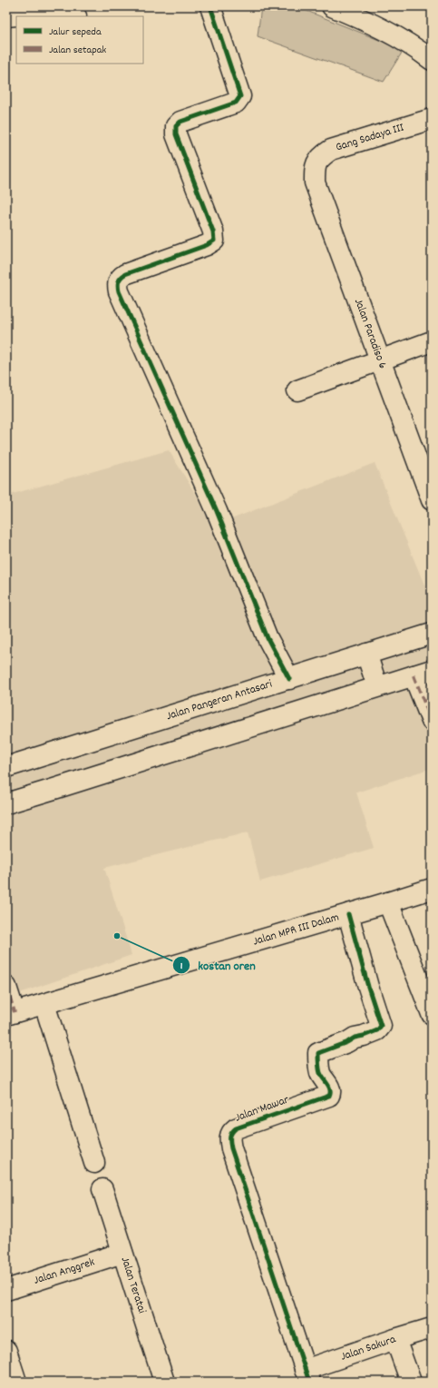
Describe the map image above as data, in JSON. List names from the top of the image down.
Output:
{
  "streets": {
    "street": [
      "Gang Sadaya III",
      "Jalan Paradiso 6",
      "Jalan Pangeran Antasari",
      "Jalan MPR III Dalam",
      "Jalan Mawar",
      "Jalan Anggrek",
      "Jalan Teratai",
      "Jalan Sakura"
    ]
  },
  "crossings": [
    ["Gang Sadaya III", "Jalan Paradiso 6"],
    ["Jalan MPR III Dalam", "Jalan Mawar"],
    ["Jalan Mawar", "Jalan Sakura"],
    ["Jalan Anggrek", "Jalan Teratai"]
  ],
  "places": ["kostan oren"],
  "legend": ["Jalur sepeda", "Jalan setapak"]
}
